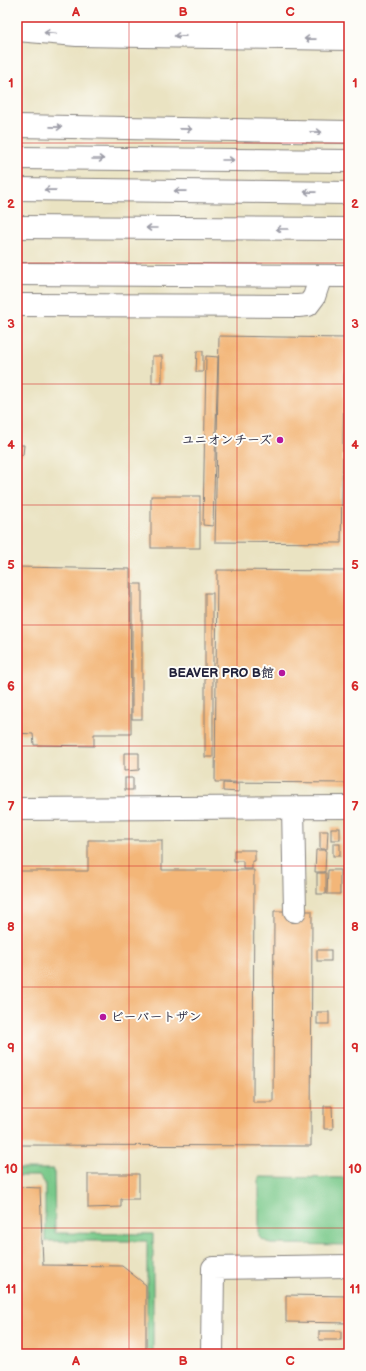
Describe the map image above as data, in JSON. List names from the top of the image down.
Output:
{
  "places": ["ユニオンチーズ", "BEAVER PRO B館", "ビーバートザン"],
  "grid": {
    "columns": ["A", "B", "C"],
    "rows": [
      "1",
      "2",
      "3",
      "4",
      "5",
      "6",
      "7",
      "8",
      "9",
      "10",
      "11"
    ]
  }
}
